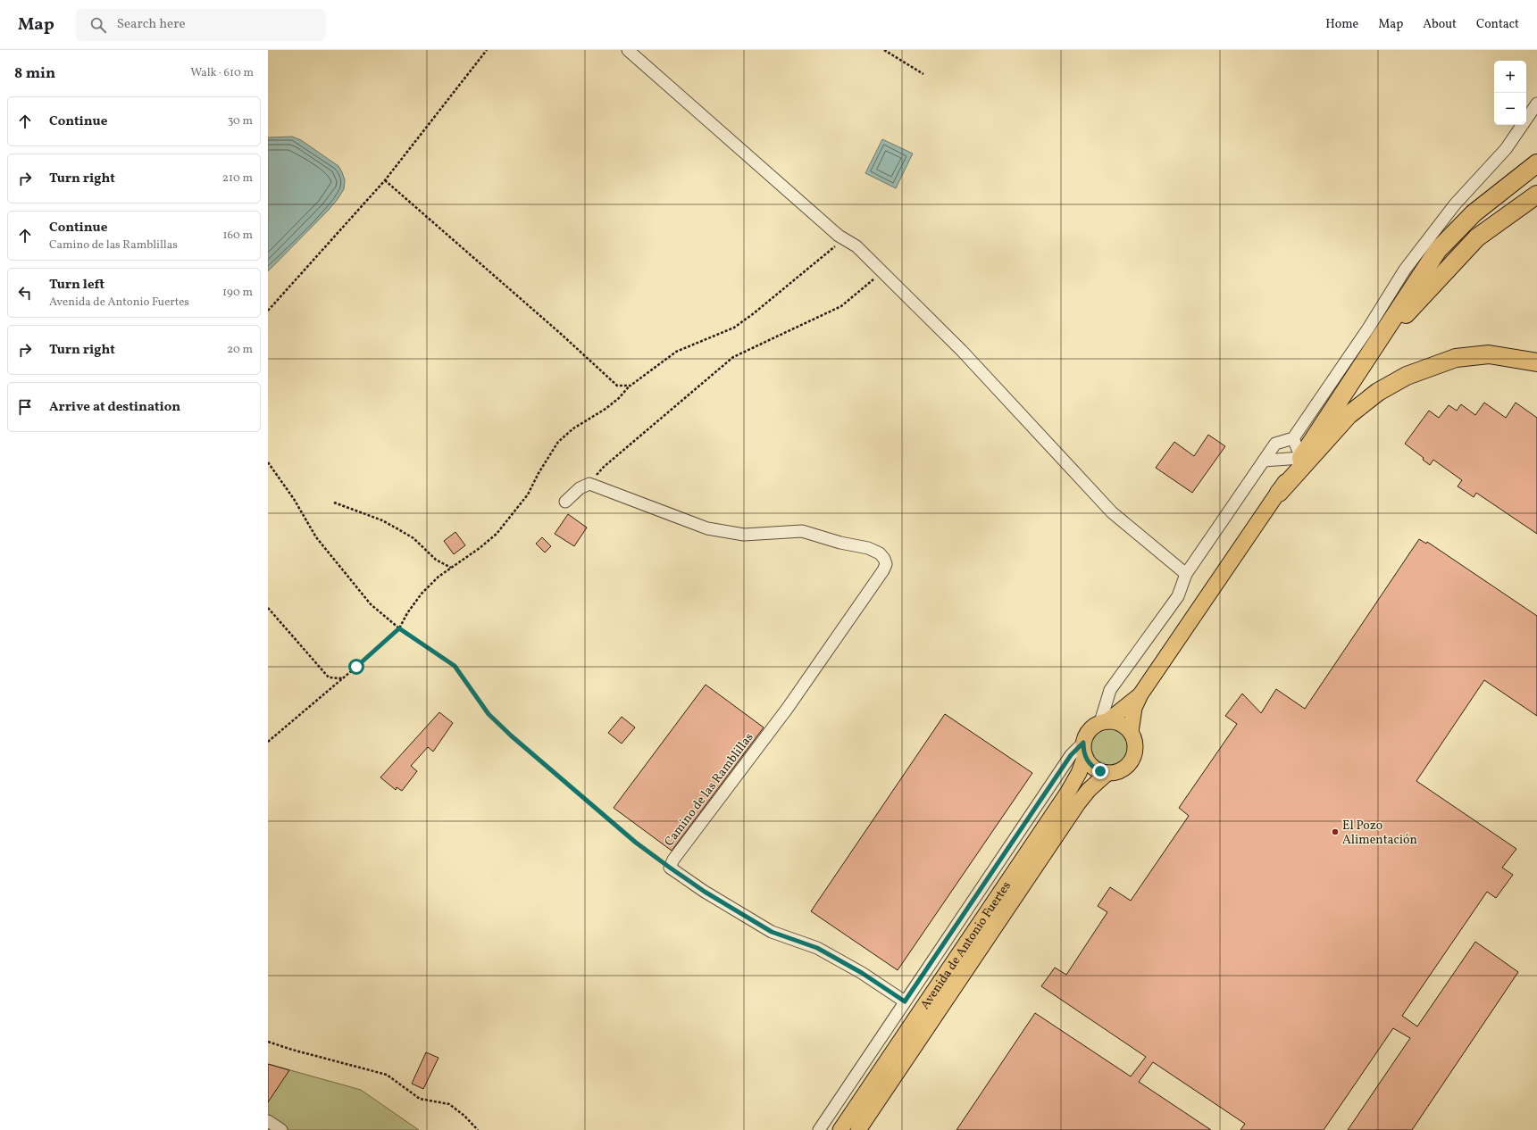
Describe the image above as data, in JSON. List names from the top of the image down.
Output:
{
  "streets": {
    "main road": ["Avenida de Antonio Fuertes"],
    "street": ["Camino de las Ramblillas"]
  },
  "places": ["El Pozo Alimentación"],
  "page": {
    "header": "Map",
    "search": "Search here",
    "nav": [
      "Home",
      "Map",
      "About",
      "Contact"
    ],
    "heading": ["8 min", "Walk · 610 m"],
    "map_buttons": ["+", "−"],
    "list": [
      ["Continue", "30 m"],
      ["Turn right", "210 m"],
      ["Continue", "Camino de las Ramblillas", "160 m"],
      ["Turn left", "Avenida de Antonio Fuertes", "190 m"],
      ["Turn right", "20 m"],
      "Arrive at destination"
    ]
  }
}
